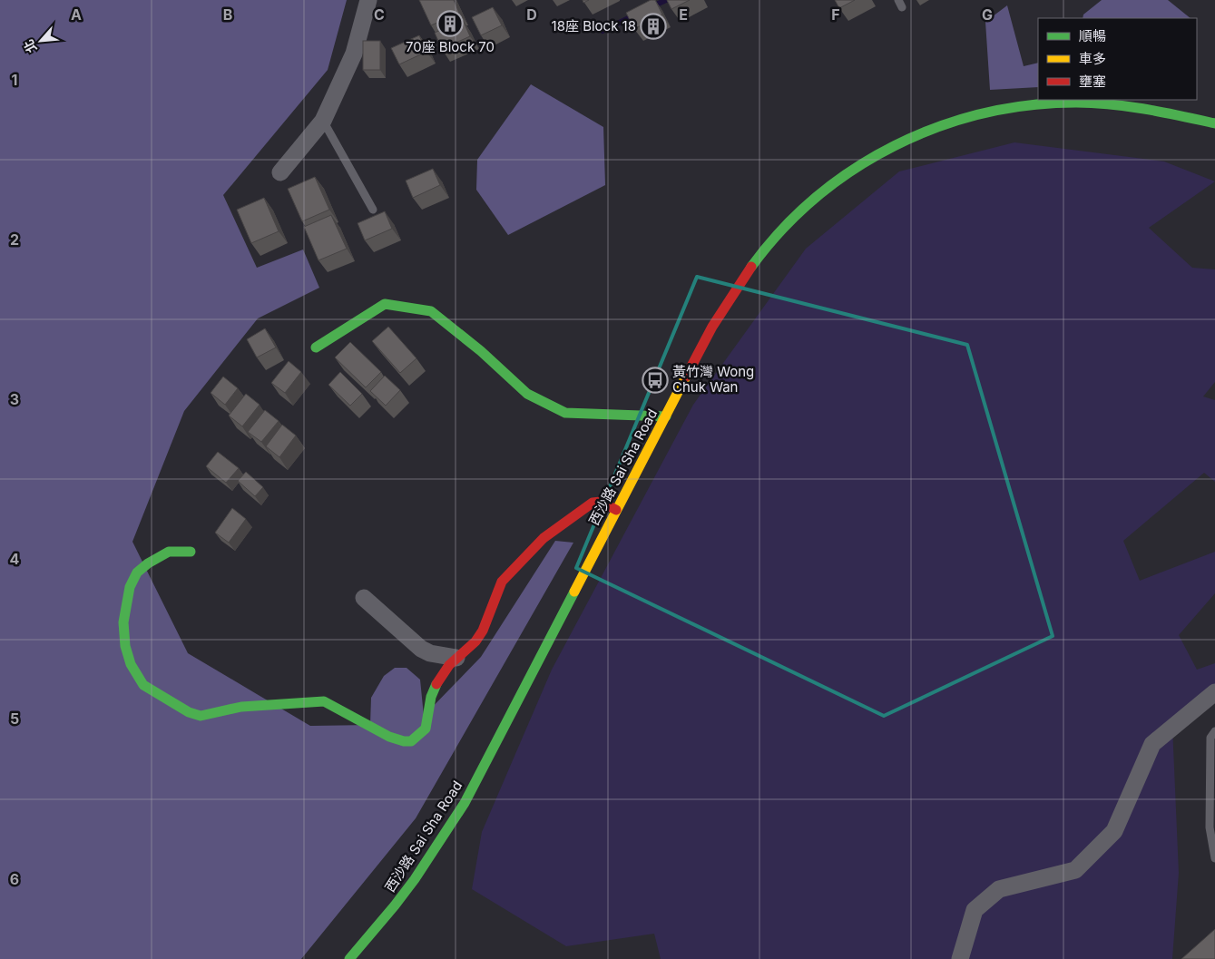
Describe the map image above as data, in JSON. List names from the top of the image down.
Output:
{
  "streets": {
    "main road": ["西沙路 Sai Sha Road"]
  },
  "places": {
    "building": ["70座 Block 70", "18座 Block 18"],
    "bus stop": ["黃竹灣 Wong Chuk Wan"]
  },
  "legend": ["順暢", "車多", "壅塞"],
  "north": "bottom left",
  "grid": {
    "columns": [
      "A",
      "B",
      "C",
      "D",
      "E",
      "F",
      "G"
    ],
    "rows": [
      "1",
      "2",
      "3",
      "4",
      "5",
      "6"
    ]
  }
}
